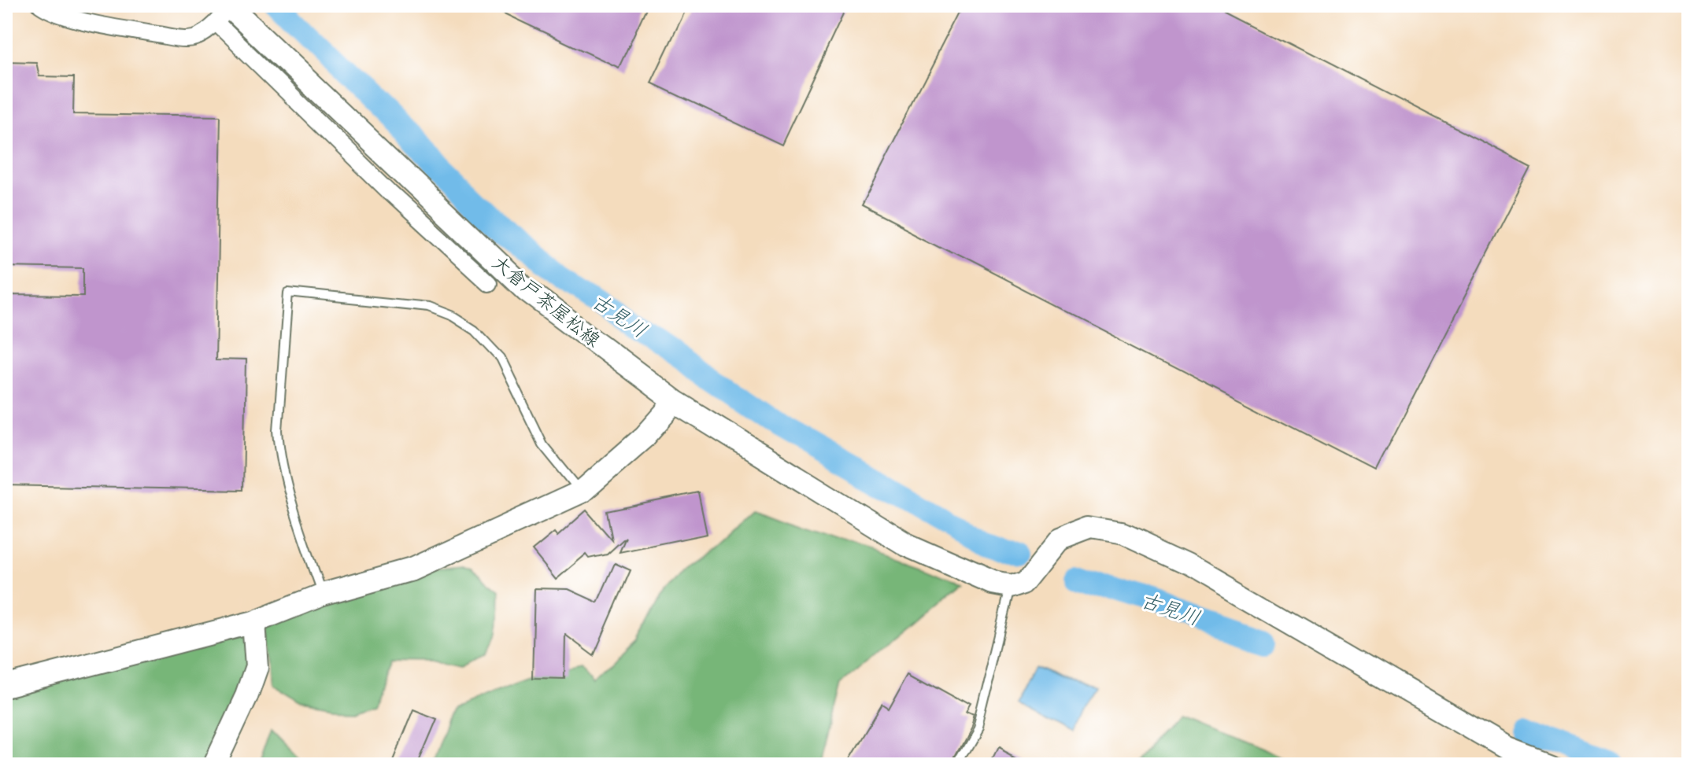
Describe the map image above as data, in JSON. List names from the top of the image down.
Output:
{
  "streets": {
    "street": ["大倉戸茶屋松線"]
  },
  "water": ["古見川"]
}
